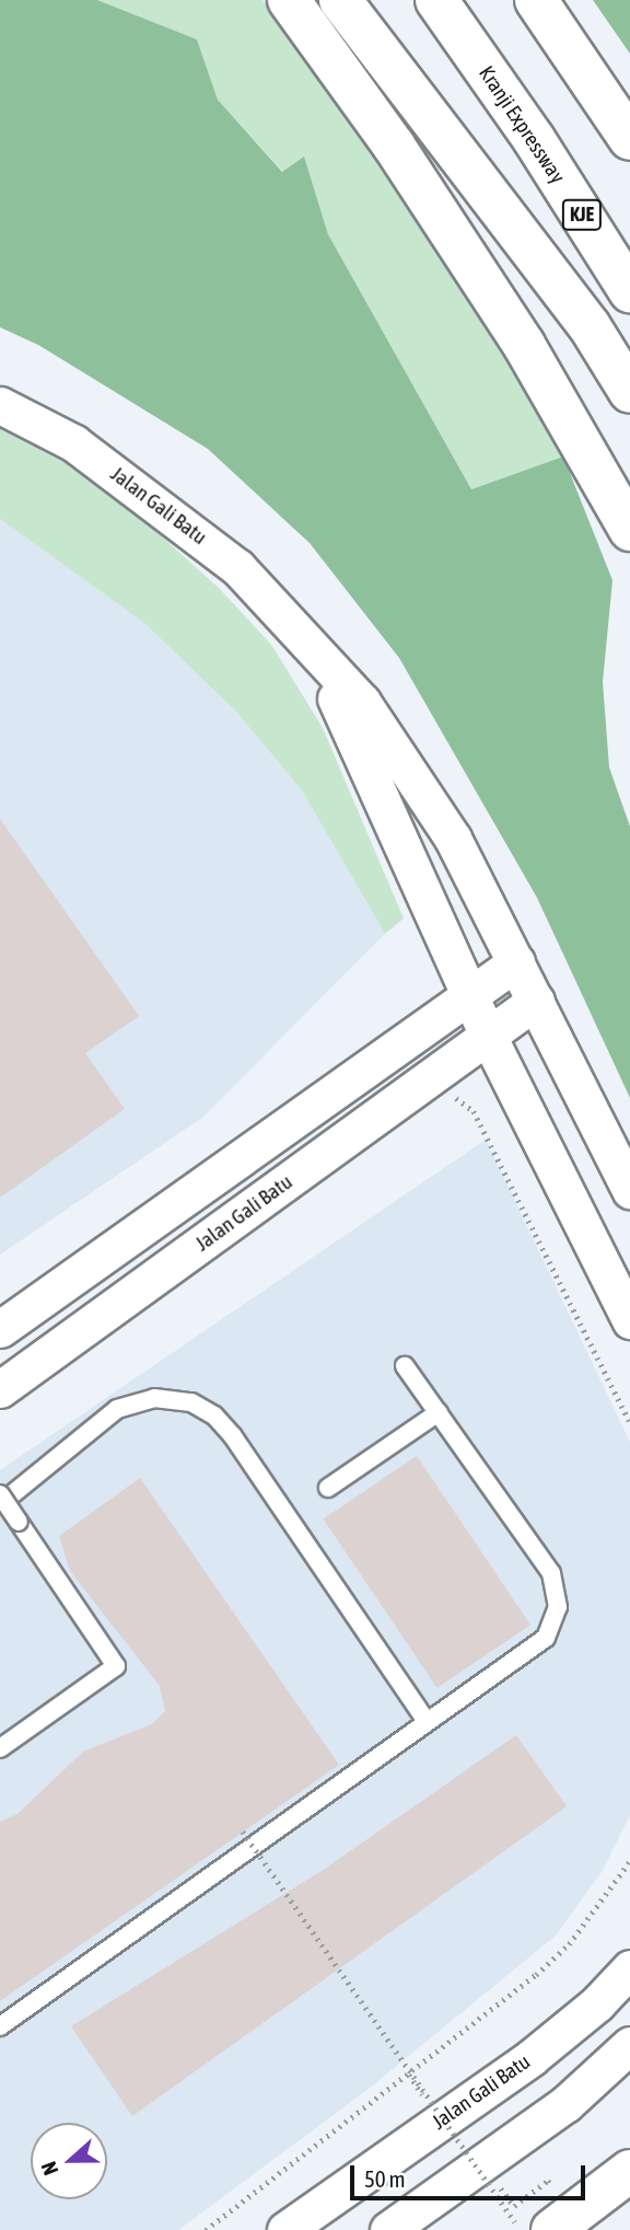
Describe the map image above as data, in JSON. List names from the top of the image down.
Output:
{
  "streets": {
    "main road": ["Kranji Expressway", "KJE"],
    "street": ["Jalan Gali Batu"]
  },
  "scale_bar": "50 m",
  "north": "left"
}
